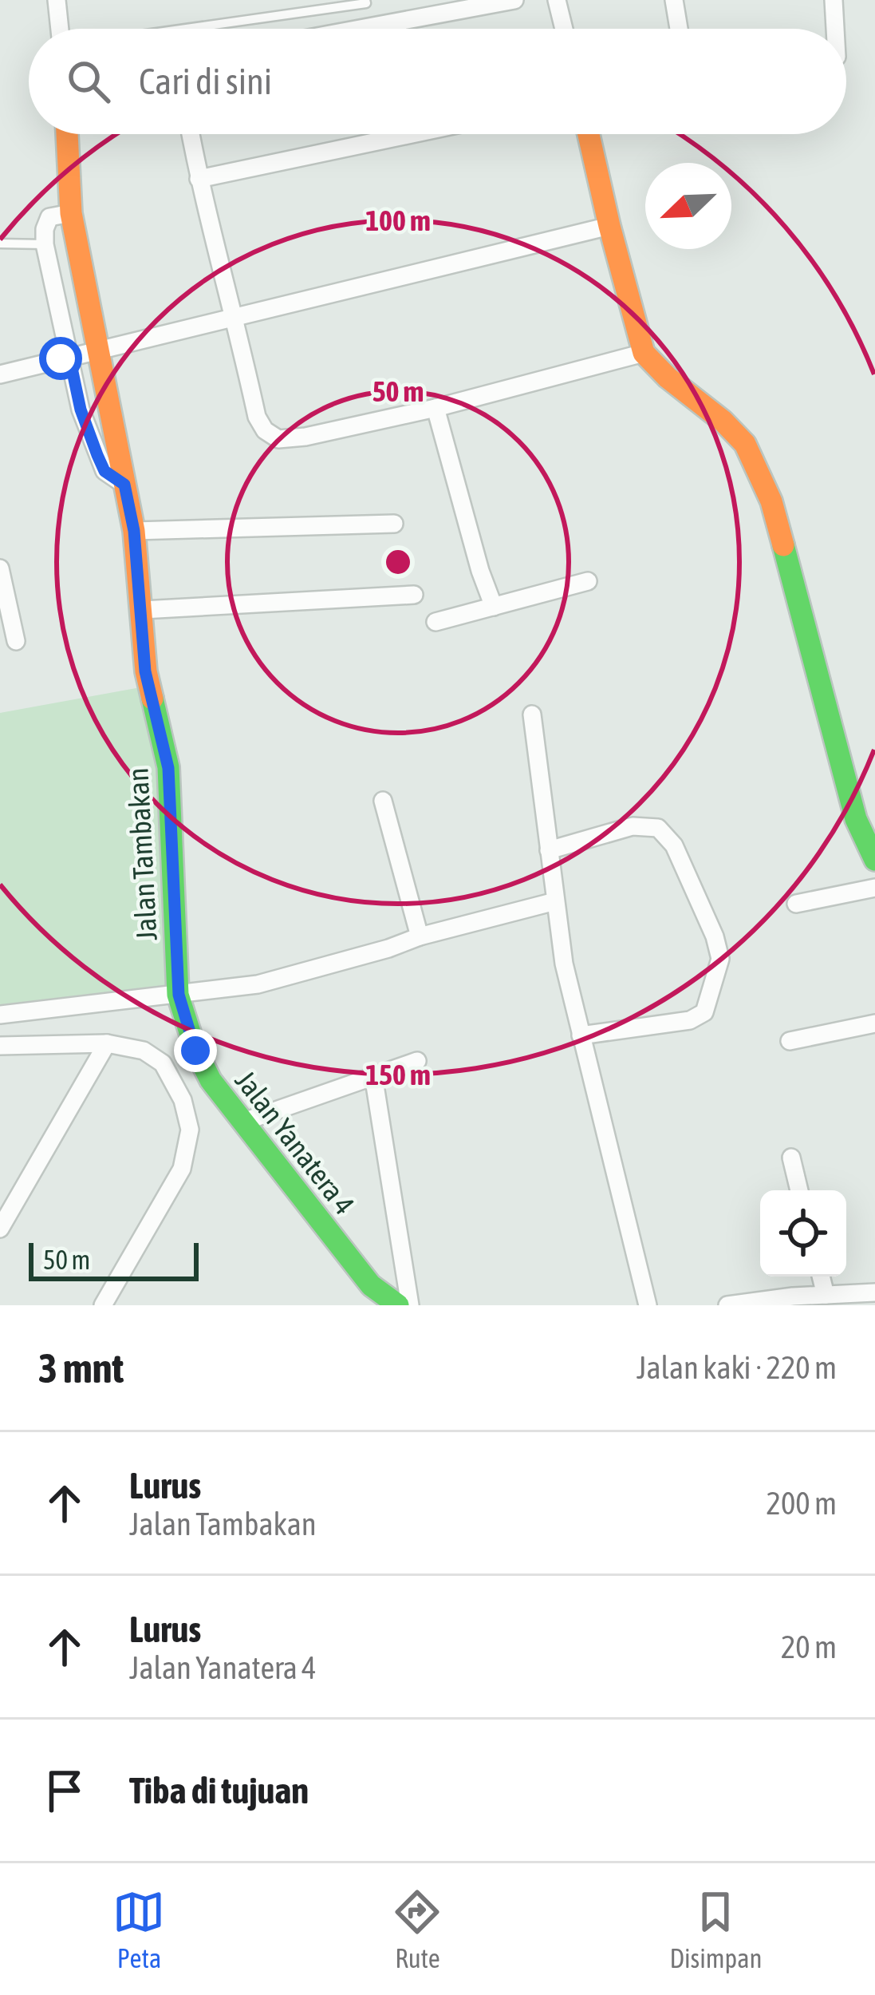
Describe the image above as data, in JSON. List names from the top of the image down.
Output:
{
  "streets": {
    "street": ["Jalan Tambakan", "Jalan Yanatera 4"]
  },
  "crossings": [
    ["Jalan Tambakan", "Jalan Yanatera 4"]
  ],
  "scale_bar": "50 m",
  "north": "bottom left",
  "page": {
    "search": "Cari di sini",
    "scale": "50 m",
    "heading": ["3 mnt", "Jalan kaki · 220 m"],
    "list": [
      ["Lurus", "Jalan Tambakan", "200 m"],
      ["Lurus", "Jalan Yanatera 4", "20 m"],
      "Tiba di tujuan"
    ],
    "nav": ["Peta", "Rute", "Disimpan"]
  },
  "rings": ["100 m", "50 m", "150 m"]
}
